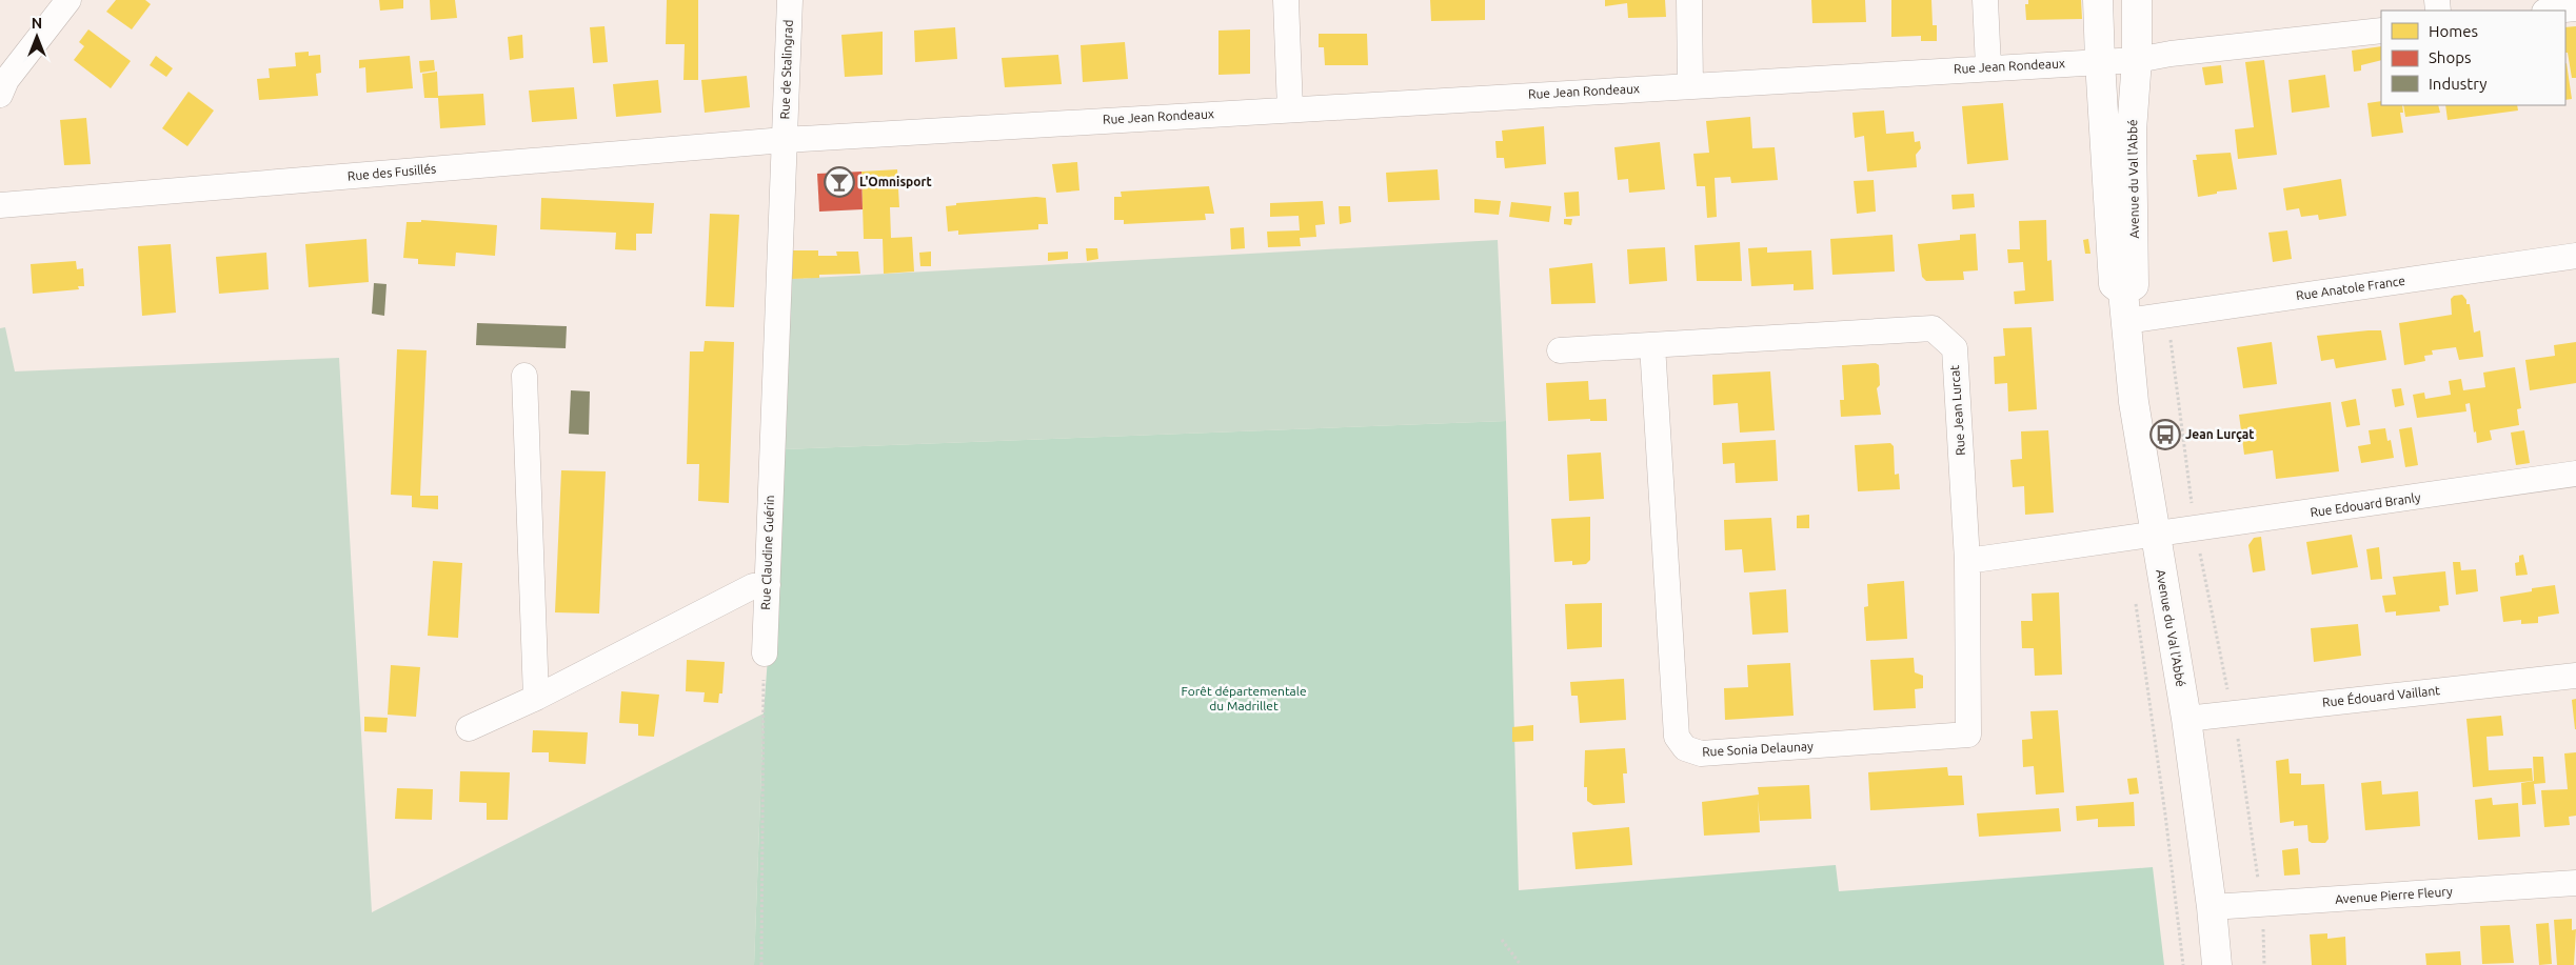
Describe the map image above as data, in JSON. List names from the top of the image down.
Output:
{
  "streets": {
    "main road": ["Avenue du Val l'Abbé"],
    "street": [
      "Rue Jean Rondeaux",
      "Rue de Stalingrad",
      "Rue des Fusillés",
      "Rue Anatole France",
      "Rue Jean Lurcat",
      "Rue Edouard Branly",
      "Rue Claudine Guérin",
      "Rue Édouard Vaillant",
      "Rue Sonia Delaunay",
      "Avenue Pierre Fleury"
    ]
  },
  "crossings": [
    ["Rue Jean Rondeaux", "Rue de Stalingrad"],
    ["Rue Jean Rondeaux", "Rue des Fusillés"],
    ["Rue Jean Rondeaux", "Avenue du Val l'Abbé"],
    ["Rue Jean Rondeaux", "Rue Claudine Guérin"],
    ["Rue de Stalingrad", "Rue des Fusillés"],
    ["Rue de Stalingrad", "Rue Claudine Guérin"],
    ["Rue des Fusillés", "Rue Claudine Guérin"],
    ["Avenue du Val l'Abbé", "Rue Anatole France"],
    ["Avenue du Val l'Abbé", "Rue Edouard Branly"],
    ["Avenue du Val l'Abbé", "Rue Édouard Vaillant"],
    ["Avenue du Val l'Abbé", "Avenue Pierre Fleury"],
    ["Rue Jean Lurcat", "Rue Sonia Delaunay"]
  ],
  "parks": ["Forêt départementale du Madrillet"],
  "places": {
    "bar": ["L'Omnisport"],
    "bus stop": ["Jean Lurçat"]
  },
  "legend": ["Homes", "Shops", "Industry"],
  "north": "top"
}
